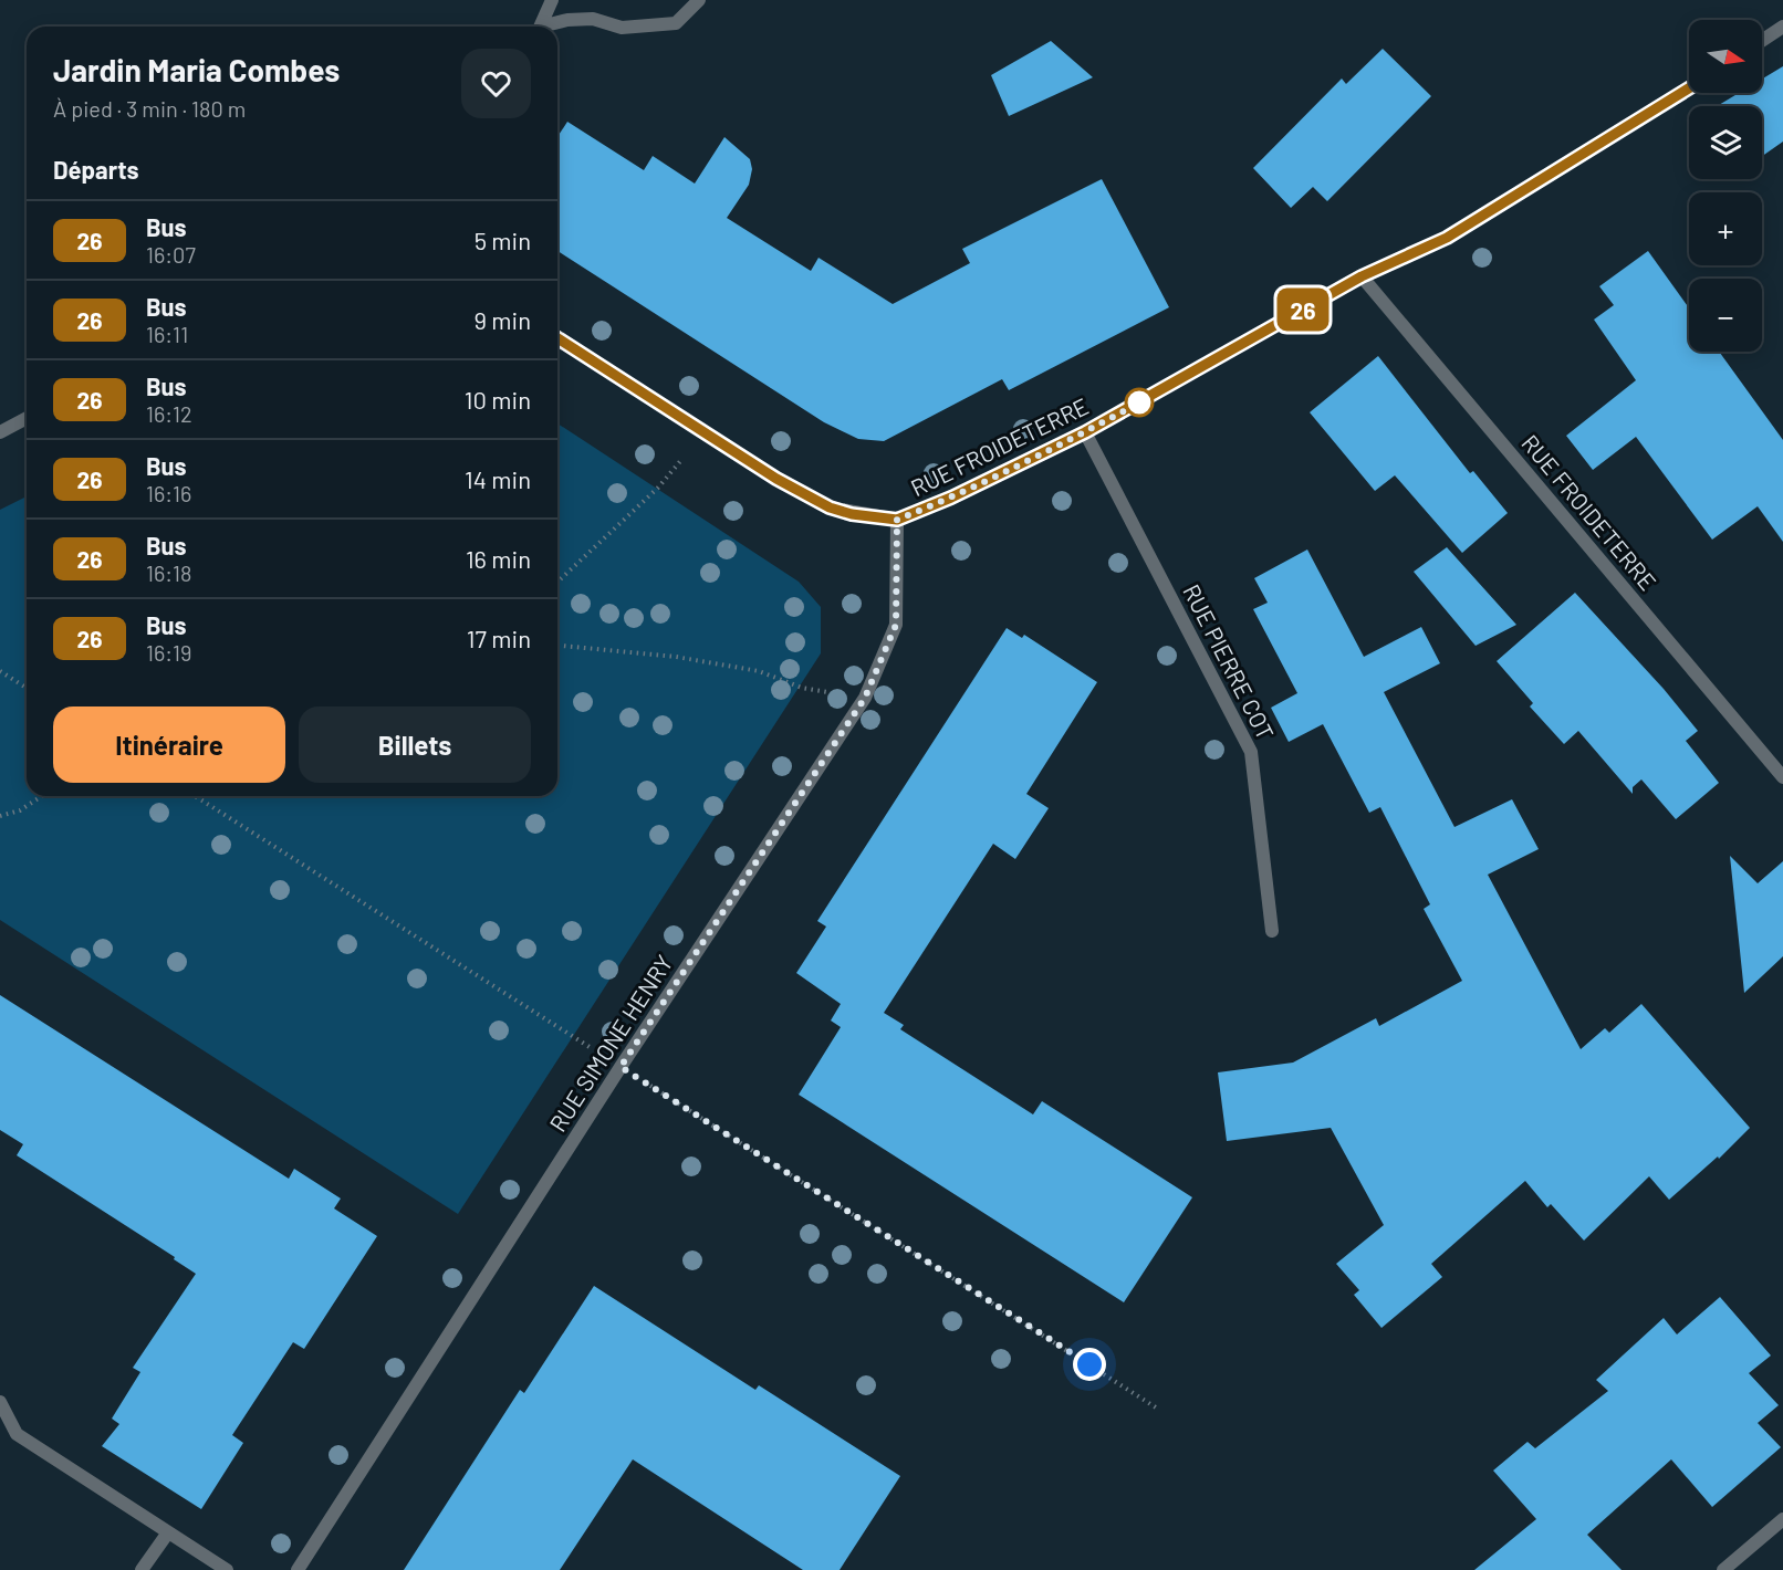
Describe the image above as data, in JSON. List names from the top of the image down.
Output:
{
  "streets": {
    "street": ["RUE FROIDETERRE", "RUE PIERRE COT", "RUE SIMONE HENRY"]
  },
  "crossings": [
    ["RUE FROIDETERRE", "RUE PIERRE COT"],
    ["RUE FROIDETERRE", "RUE SIMONE HENRY"]
  ],
  "lines": ["bus line 26"],
  "north": "right",
  "page": {
    "on_map": "26",
    "map_buttons": ["+", "−"],
    "heading": [
      ["Jardin Maria Combes", "À pied · 3 min · 180 m"],
      "Départs"
    ],
    "list": [
      {
        "mark": "26",
        "name": "Bus",
        "note": "16:07",
        "value": "5 min"
      },
      {
        "mark": "26",
        "name": "Bus",
        "note": "16:11",
        "value": "9 min"
      },
      {
        "mark": "26",
        "name": "Bus",
        "note": "16:12",
        "value": "10 min"
      },
      {
        "mark": "26",
        "name": "Bus",
        "note": "16:16",
        "value": "14 min"
      },
      {
        "mark": "26",
        "name": "Bus",
        "note": "16:18",
        "value": "16 min"
      },
      {
        "mark": "26",
        "name": "Bus",
        "note": "16:19",
        "value": "17 min"
      }
    ],
    "buttons": ["Itinéraire", "Billets"]
  }
}
